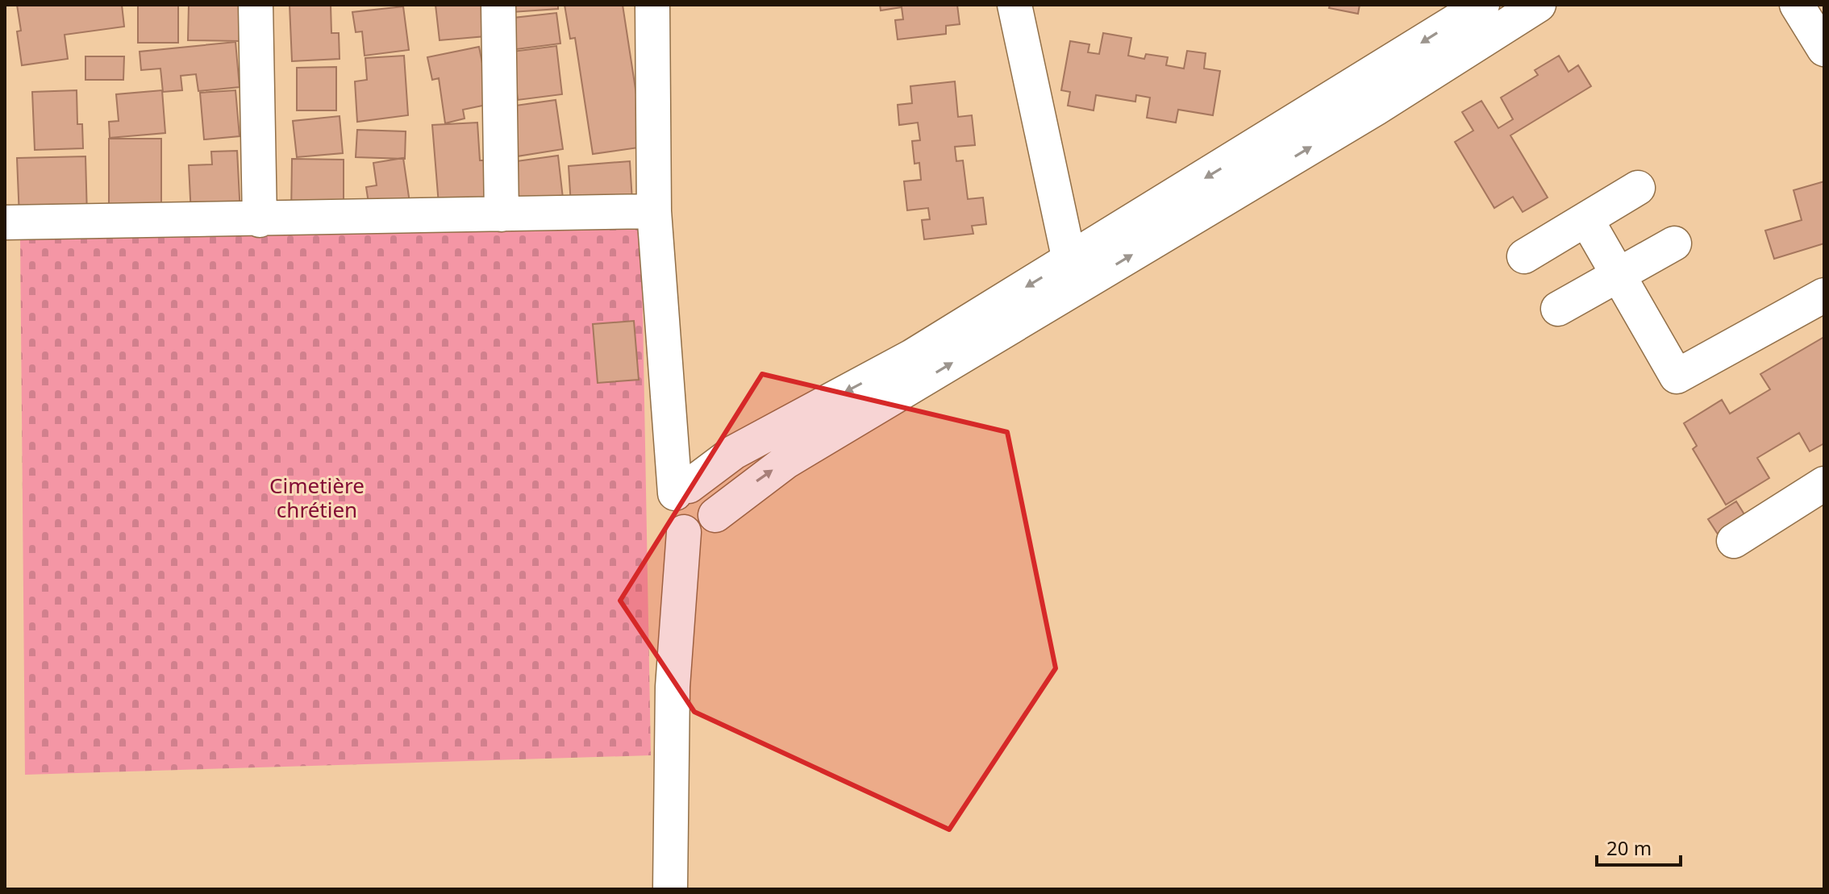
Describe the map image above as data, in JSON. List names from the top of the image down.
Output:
{
  "parks": ["Cimetière chrétien"],
  "scale_bar": "20 m"
}
